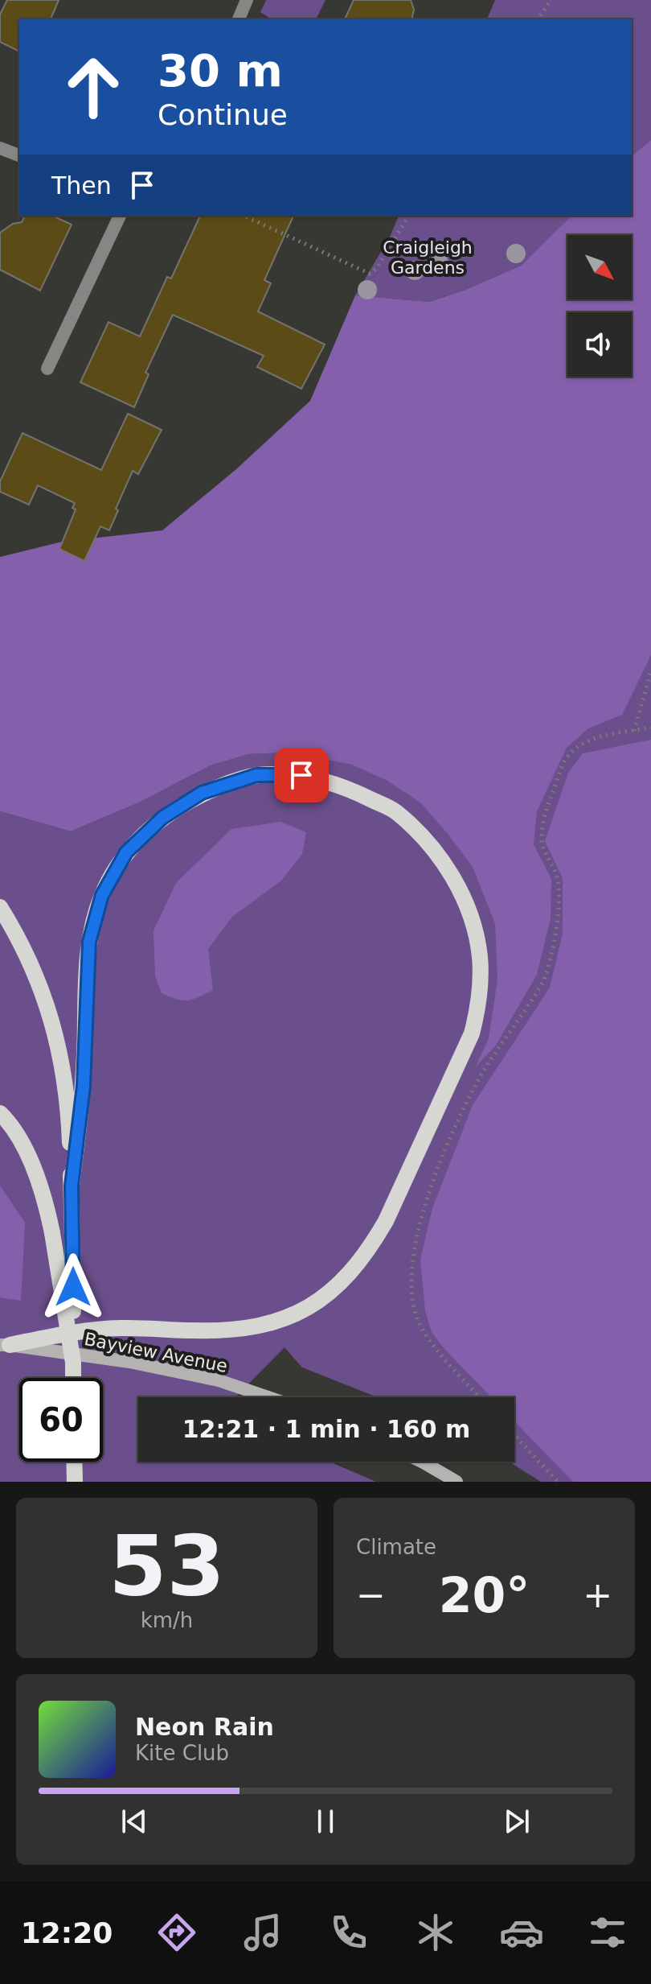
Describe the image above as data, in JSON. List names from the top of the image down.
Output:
{
  "streets": {
    "main road": ["Bayview Avenue"]
  },
  "parks": ["Craigleigh Gardens"],
  "north": "bottom right",
  "page": {
    "turn": ["30 m", "Continue"],
    "then": "Then",
    "limit": "60",
    "trip": "12:21 · 1 min · 160 m",
    "tile": [
      ["53", "km/h"],
      "Climate"
    ],
    "heat": ["−", "20°", "+"],
    "song": ["Neon Rain", "Kite Club"],
    "tabs": "12:20"
  }
}
